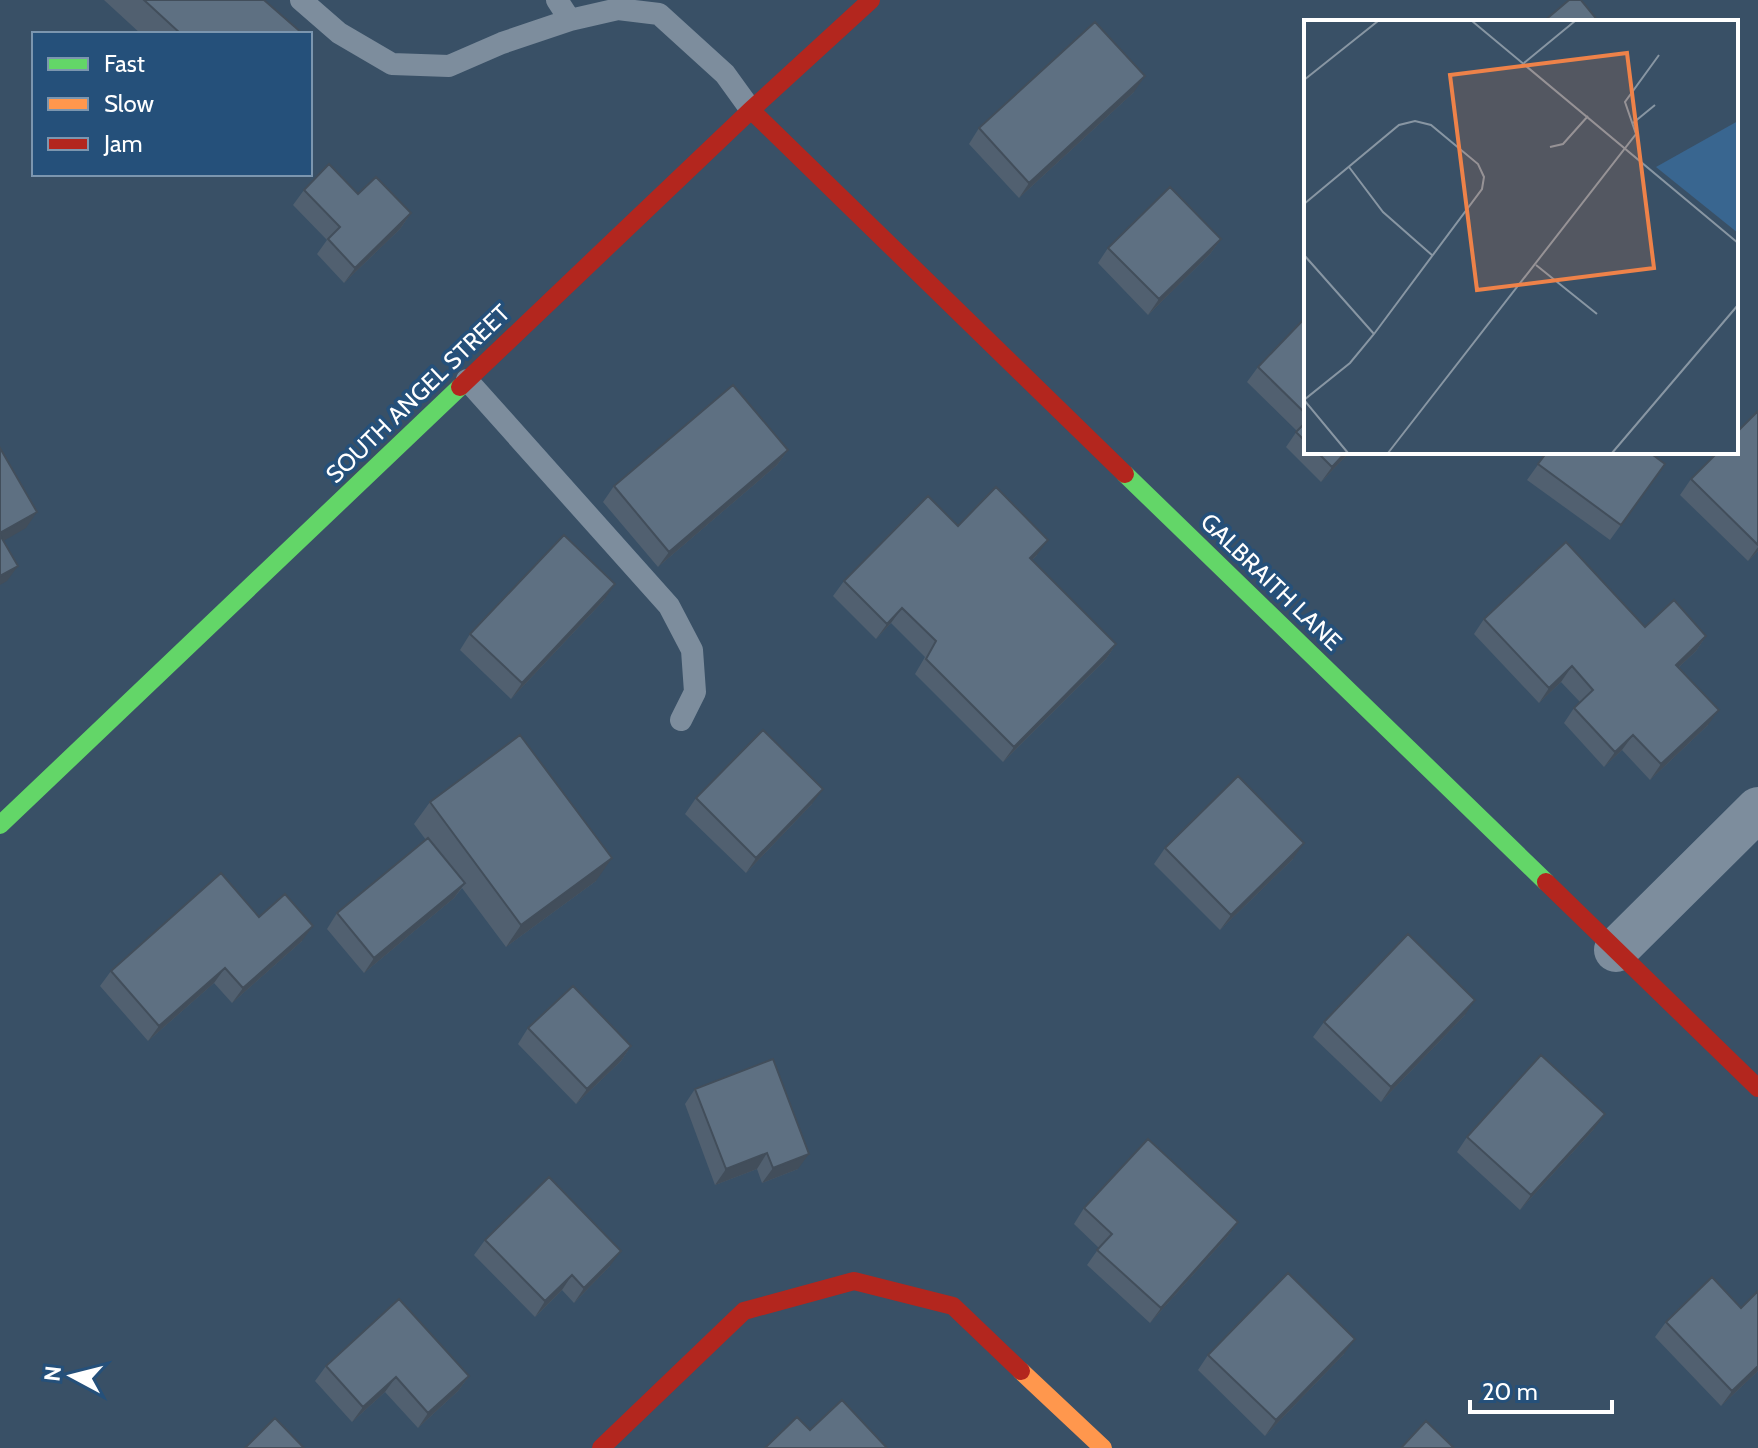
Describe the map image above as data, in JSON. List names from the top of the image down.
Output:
{
  "streets": {
    "street": ["SOUTH ANGEL STREET", "GALBRAITH LANE"]
  },
  "crossings": [
    ["SOUTH ANGEL STREET", "GALBRAITH LANE"]
  ],
  "legend": ["Fast", "Slow", "Jam"],
  "scale_bar": "20 m",
  "north": "left"
}
